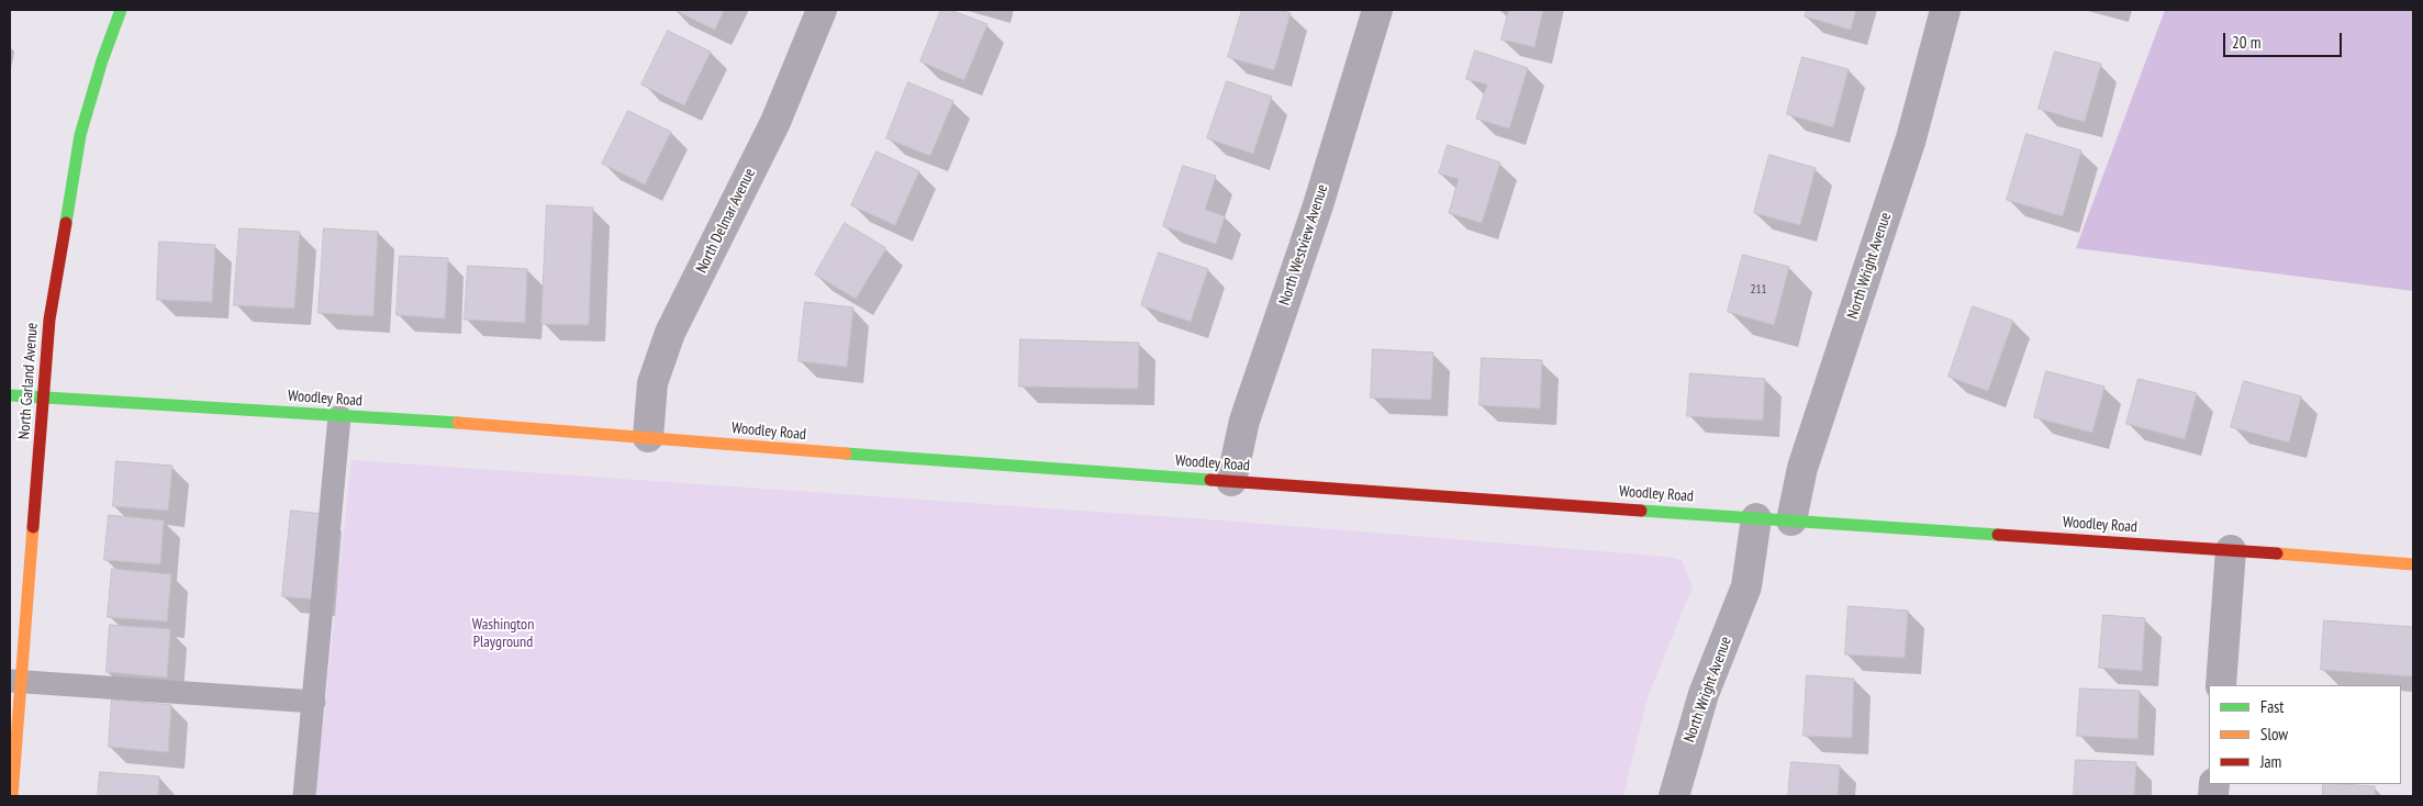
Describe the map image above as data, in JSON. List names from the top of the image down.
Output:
{
  "streets": {
    "street": [
      "North Delmar Avenue",
      "North Westview Avenue",
      "North Wright Avenue",
      "North Garland Avenue",
      "Woodley Road"
    ]
  },
  "crossings": [
    ["North Delmar Avenue", "Woodley Road"],
    ["North Westview Avenue", "Woodley Road"],
    ["North Wright Avenue", "Woodley Road"],
    ["North Garland Avenue", "Woodley Road"]
  ],
  "parks": ["Washington Playground"],
  "house_numbers": ["211"],
  "legend": ["Fast", "Slow", "Jam"],
  "scale_bar": "20 m"
}
